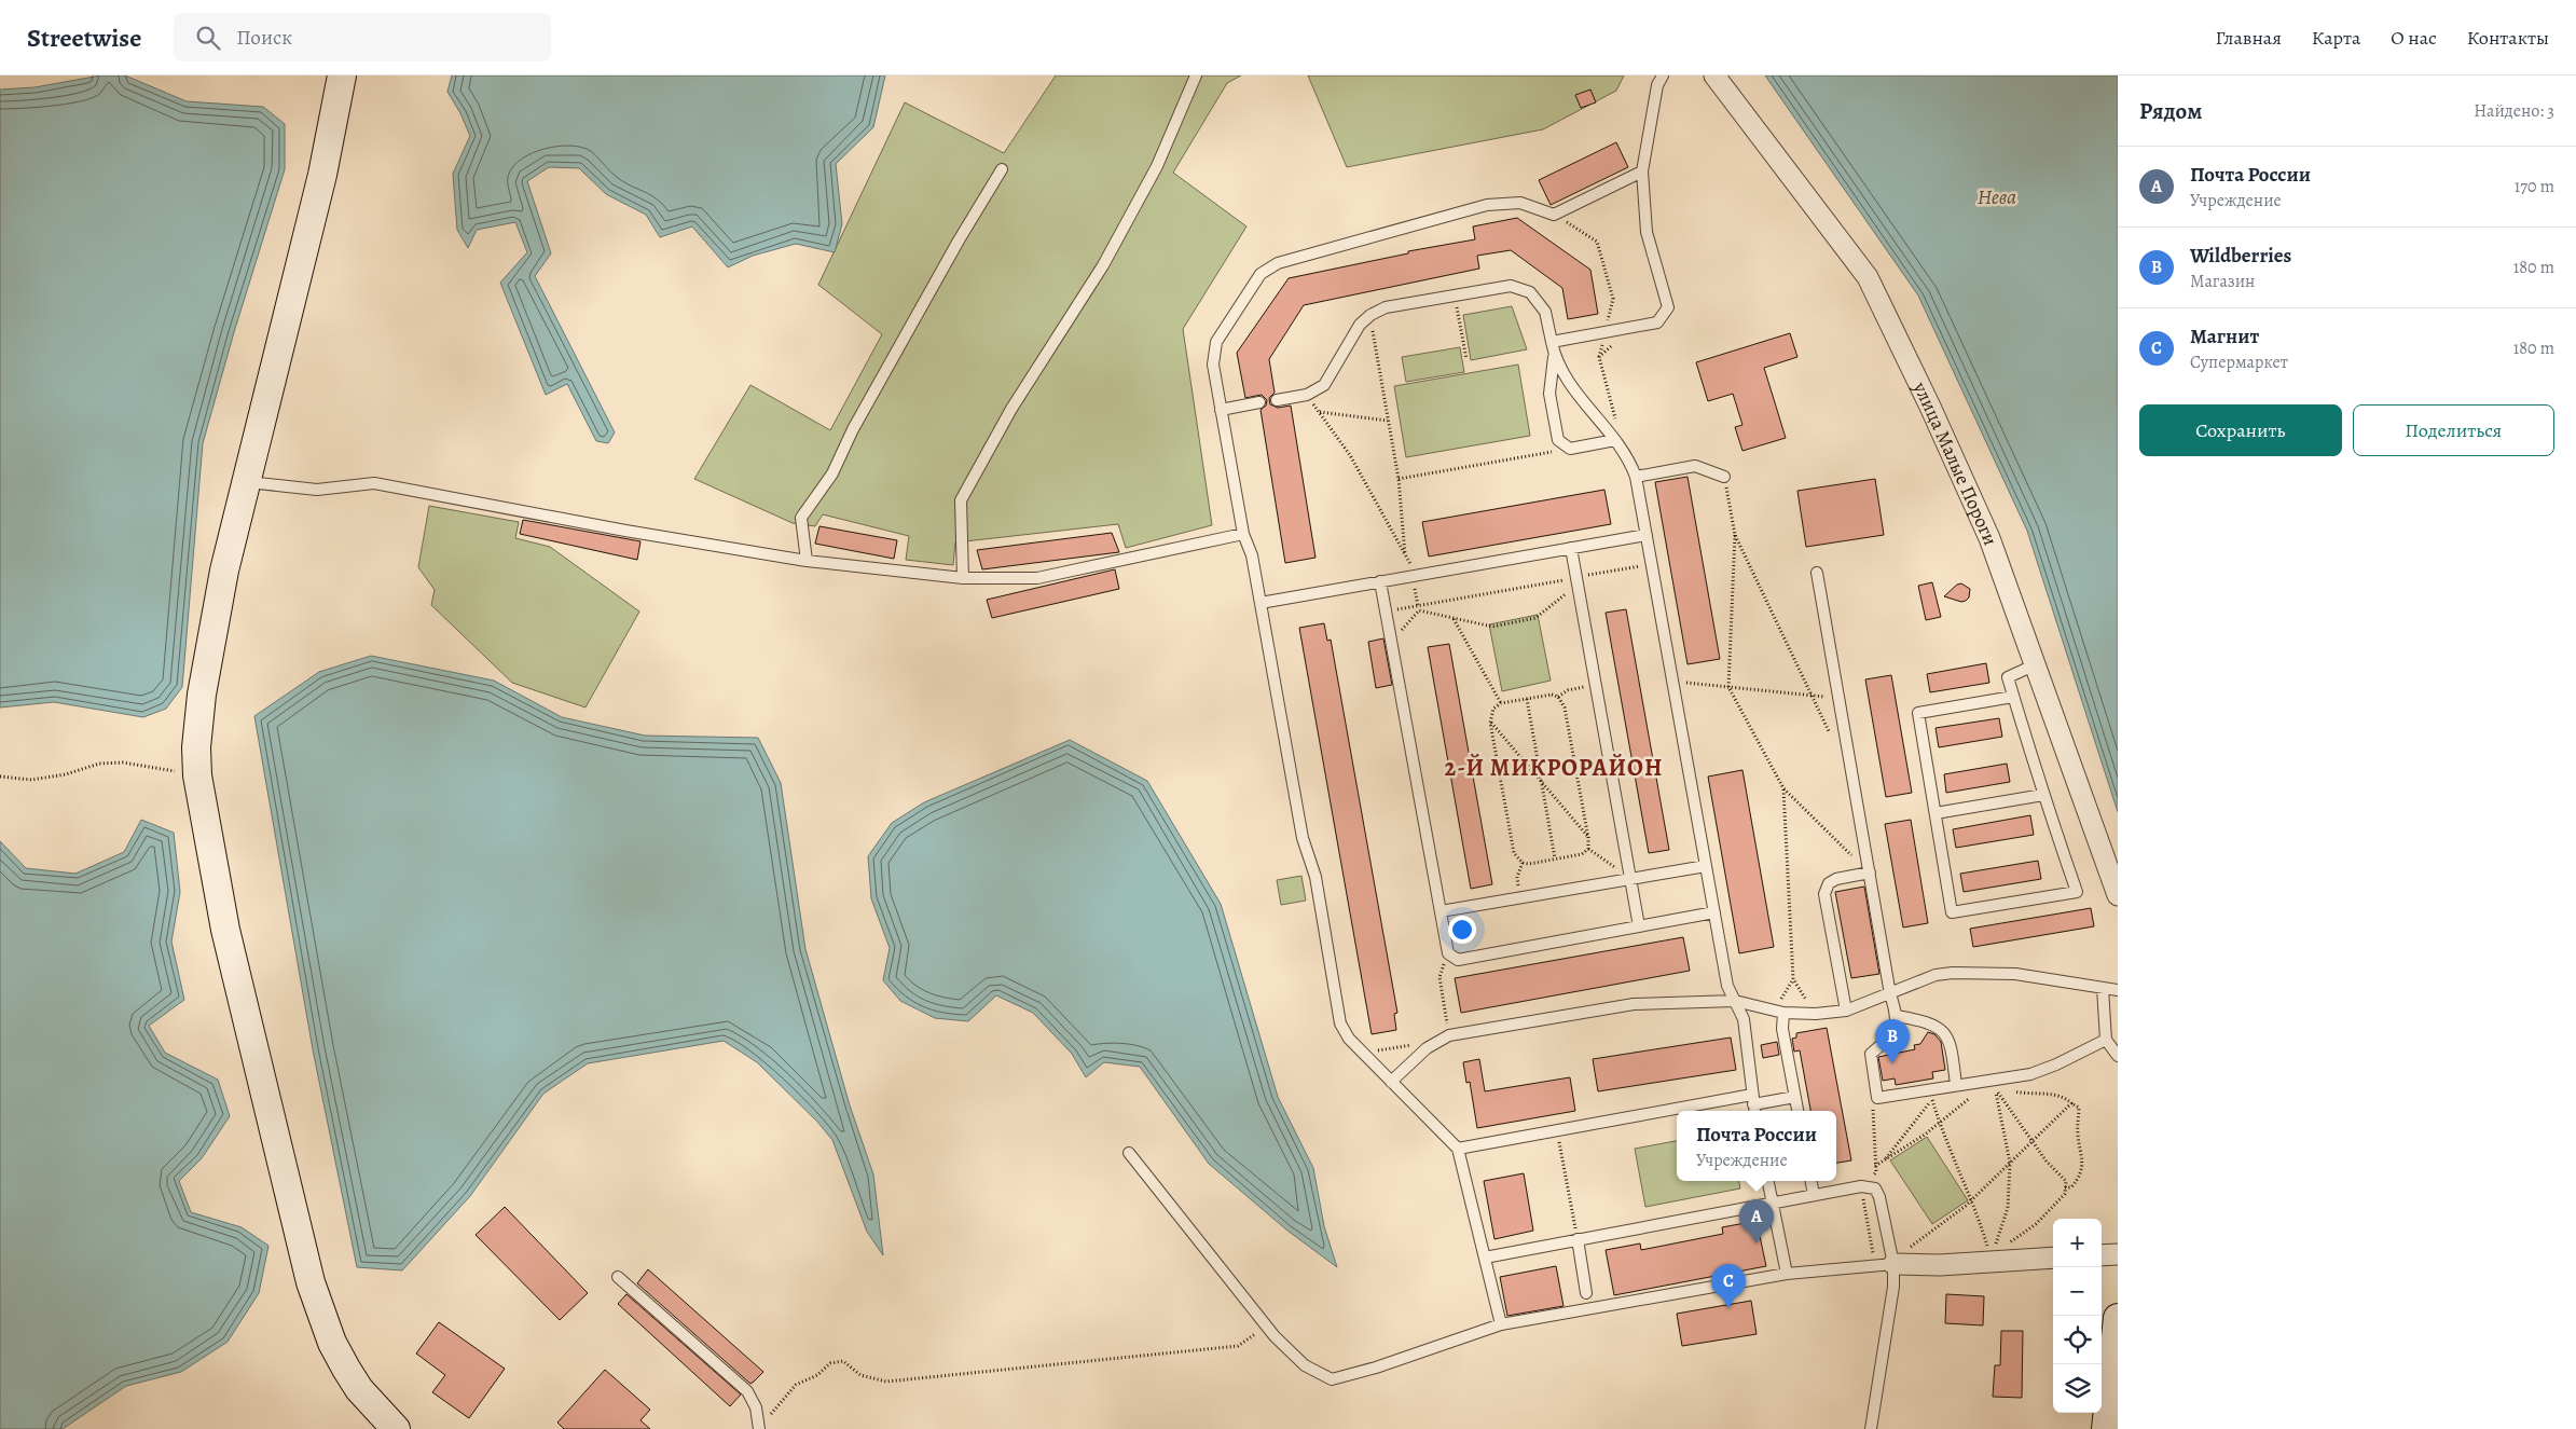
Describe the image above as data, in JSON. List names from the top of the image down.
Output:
{
  "streets": {
    "street": ["улица Малые Пороги"]
  },
  "districts": ["2-Й МИКРОРАЙОН"],
  "water": ["Нева"],
  "page": {
    "header": "Streetwise",
    "search": "Поиск",
    "nav": [
      "Главная",
      "Карта",
      "О нас",
      "Контакты"
    ],
    "heading": ["Рядом", "Найдено: 3"],
    "list": [
      {
        "mark": "A",
        "name": "Почта России",
        "note": "Учреждение",
        "value": "170 m"
      },
      {
        "mark": "B",
        "name": "Wildberries",
        "note": "Магазин",
        "value": "180 m"
      },
      {
        "mark": "C",
        "name": "Магнит",
        "note": "Супермаркет",
        "value": "180 m"
      }
    ],
    "buttons": ["Сохранить", "Поделиться"],
    "pins": ["B", "A", "C"],
    "popup": ["Почта России", "Учреждение"],
    "map_buttons": ["+", "−"]
  }
}
